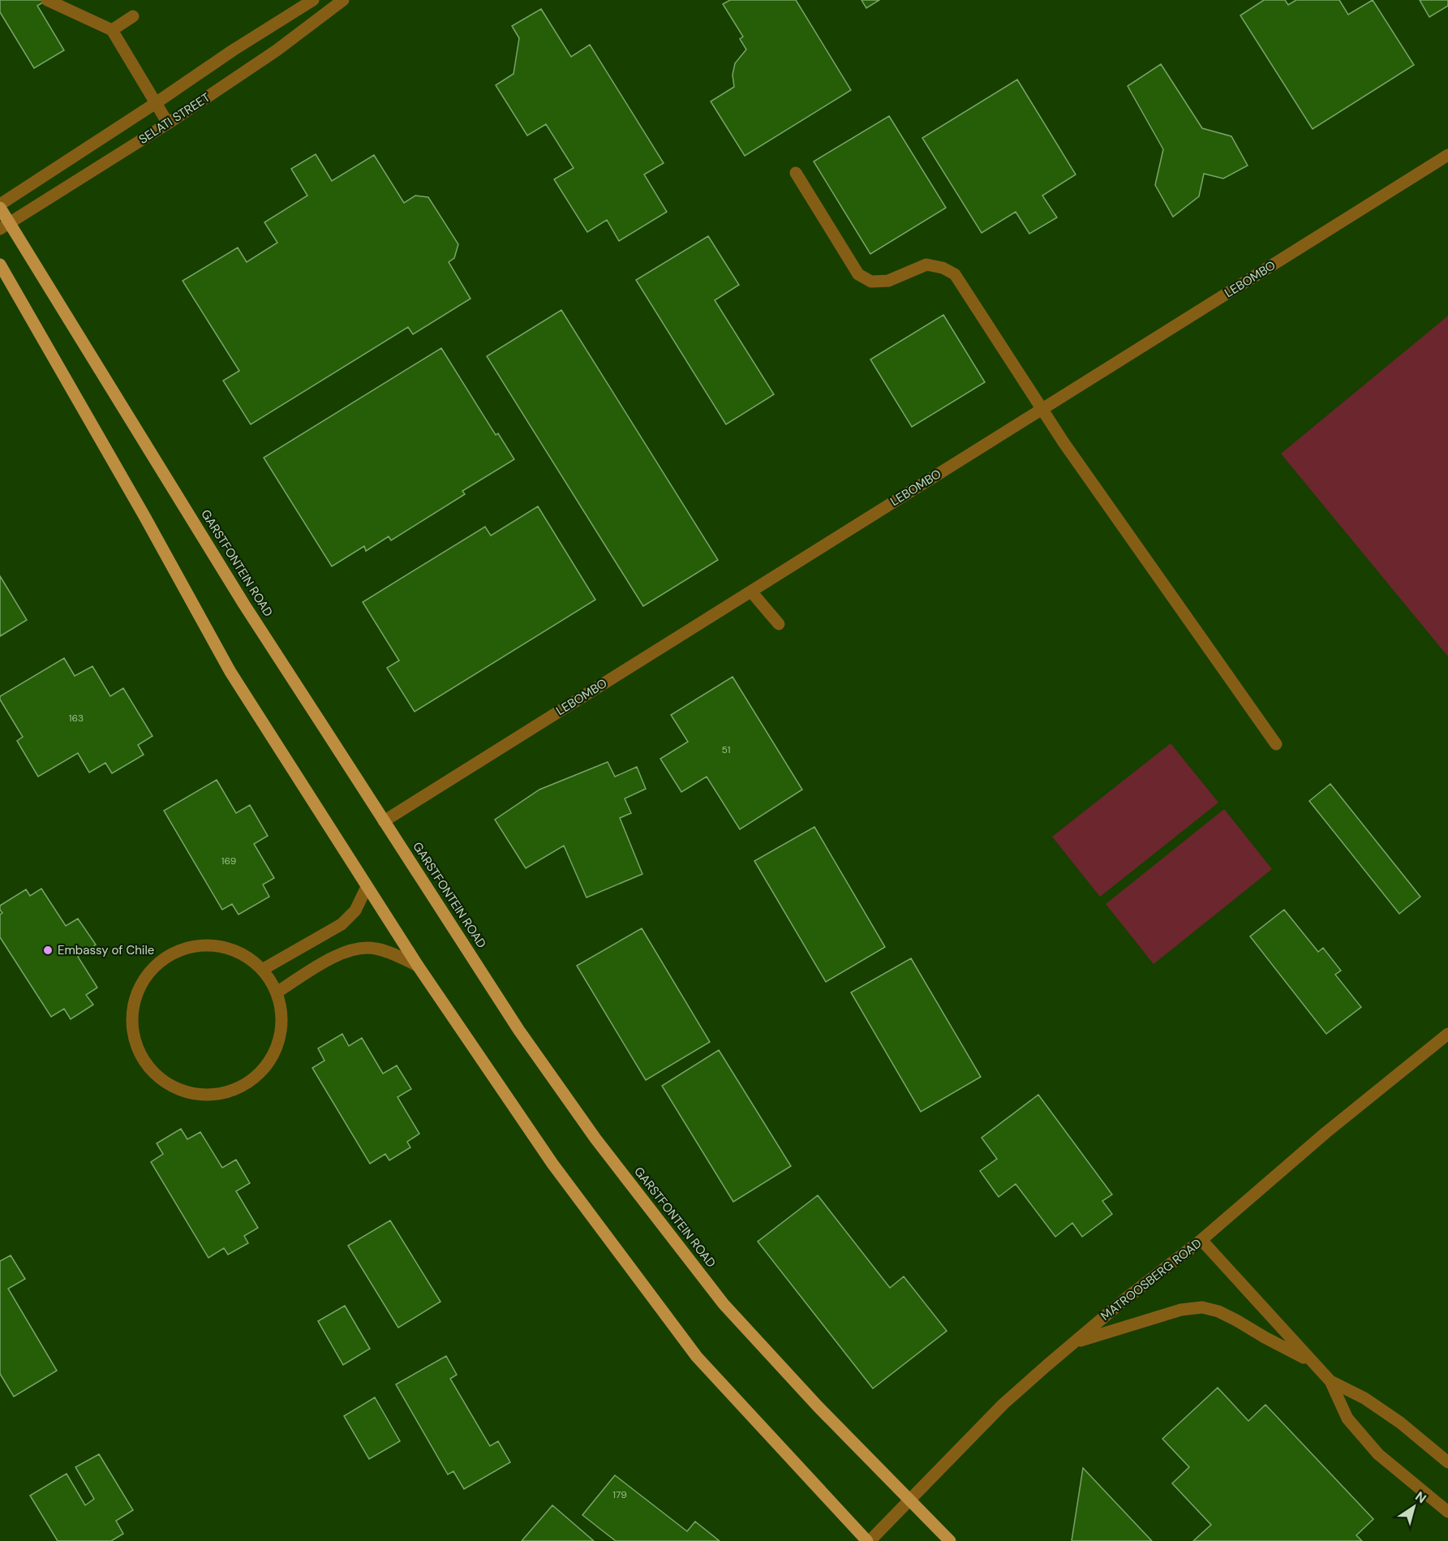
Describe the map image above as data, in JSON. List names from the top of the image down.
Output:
{
  "streets": {
    "main road": ["GARSTFONTEIN ROAD"],
    "street": ["SELATI STREET", "LEBOMBO", "MATROOSBERG ROAD"]
  },
  "crossings": [
    ["SELATI STREET", "GARSTFONTEIN ROAD"],
    ["LEBOMBO", "GARSTFONTEIN ROAD"],
    ["GARSTFONTEIN ROAD", "MATROOSBERG ROAD"]
  ],
  "places": ["Embassy of Chile"],
  "house_numbers": [
    "163",
    "51",
    "169",
    "179"
  ],
  "north": "top right"
}
